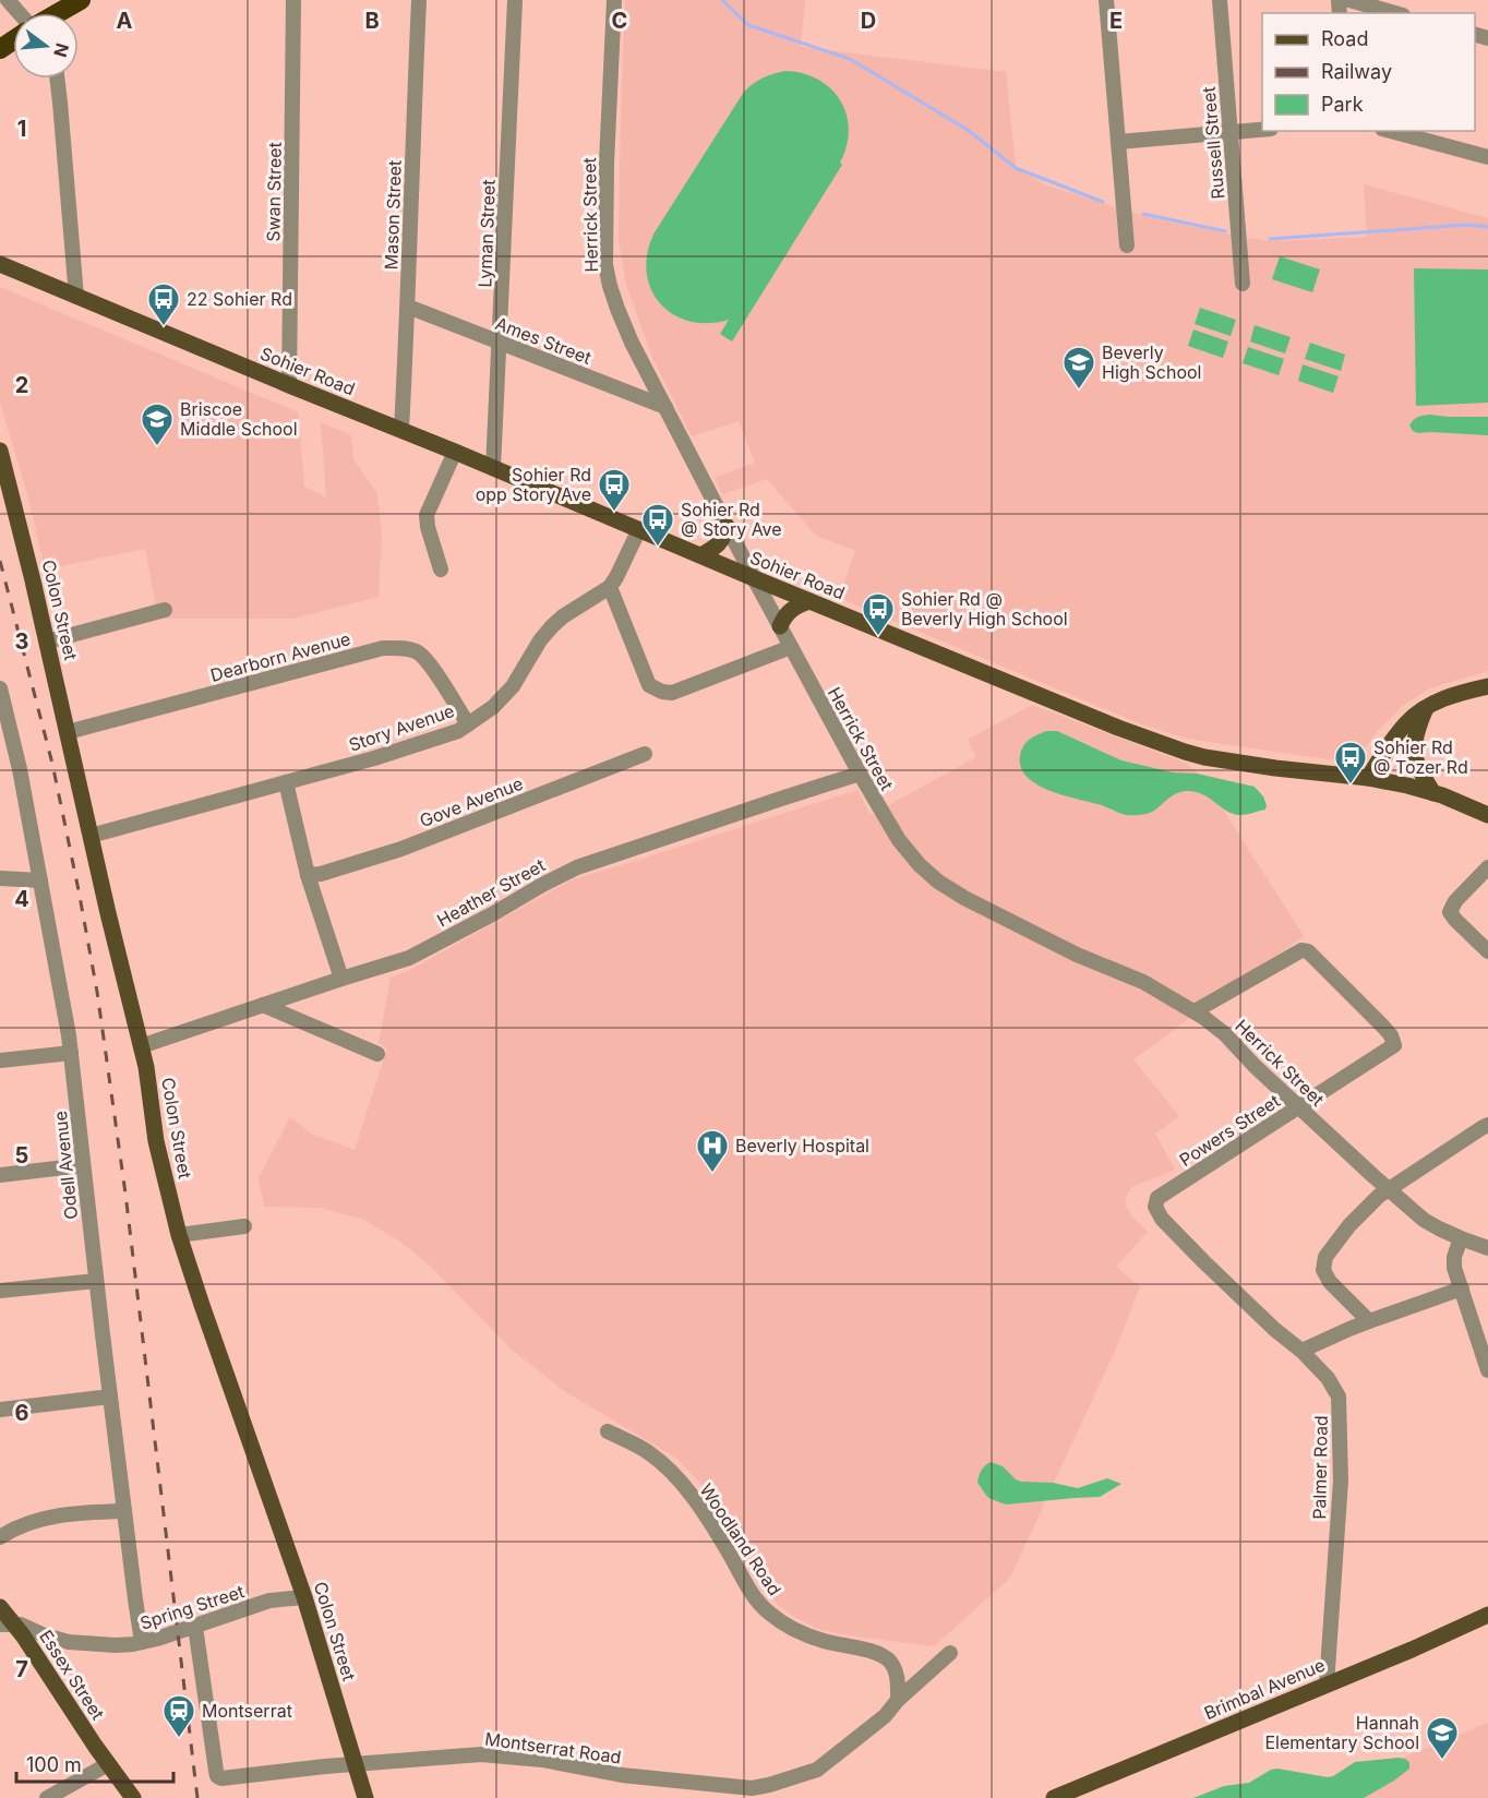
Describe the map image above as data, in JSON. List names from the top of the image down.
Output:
{
  "streets": {
    "main road": [
      "Sohier Road",
      "Colon Street",
      "Essex Street",
      "Brimbal Avenue"
    ],
    "street": [
      "Russell Street",
      "Swan Street",
      "Mason Street",
      "Herrick Street",
      "Lyman Street",
      "Ames Street",
      "Dearborn Avenue",
      "Story Avenue",
      "Gove Avenue",
      "Heather Street",
      "Powers Street",
      "Odell Avenue",
      "Palmer Road",
      "Woodland Road",
      "Spring Street",
      "Montserrat Road"
    ]
  },
  "crossings": [
    ["Swan Street", "Sohier Road"],
    ["Mason Street", "Ames Street"],
    ["Mason Street", "Sohier Road"],
    ["Herrick Street", "Ames Street"],
    ["Herrick Street", "Sohier Road"],
    ["Herrick Street", "Heather Street"],
    ["Herrick Street", "Powers Street"],
    ["Lyman Street", "Ames Street"],
    ["Lyman Street", "Sohier Road"],
    ["Sohier Road", "Story Avenue"],
    ["Colon Street", "Dearborn Avenue"],
    ["Colon Street", "Story Avenue"],
    ["Colon Street", "Heather Street"],
    ["Colon Street", "Spring Street"],
    ["Colon Street", "Montserrat Road"],
    ["Dearborn Avenue", "Story Avenue"],
    ["Powers Street", "Palmer Road"],
    ["Odell Avenue", "Spring Street"],
    ["Palmer Road", "Brimbal Avenue"],
    ["Woodland Road", "Montserrat Road"],
    ["Spring Street", "Essex Street"],
    ["Spring Street", "Montserrat Road"]
  ],
  "places": {
    "bus stop": [
      "22 Sohier Rd",
      "Sohier Rd opp Story Ave",
      "Sohier Rd @ Story Ave",
      "Sohier Rd @ Beverly High School",
      "Sohier Rd @ Tozer Rd"
    ],
    "school or university": ["Beverly High School", "Briscoe Middle School", "Hannah Elementary School"],
    "hospital": ["Beverly Hospital"],
    "station": ["Montserrat"]
  },
  "legend": ["Road", "Railway", "Park"],
  "scale_bar": "100 m",
  "north": "right",
  "grid": {
    "columns": [
      "A",
      "B",
      "C",
      "D",
      "E"
    ],
    "rows": [
      "1",
      "2",
      "3",
      "4",
      "5",
      "6",
      "7"
    ]
  }
}
